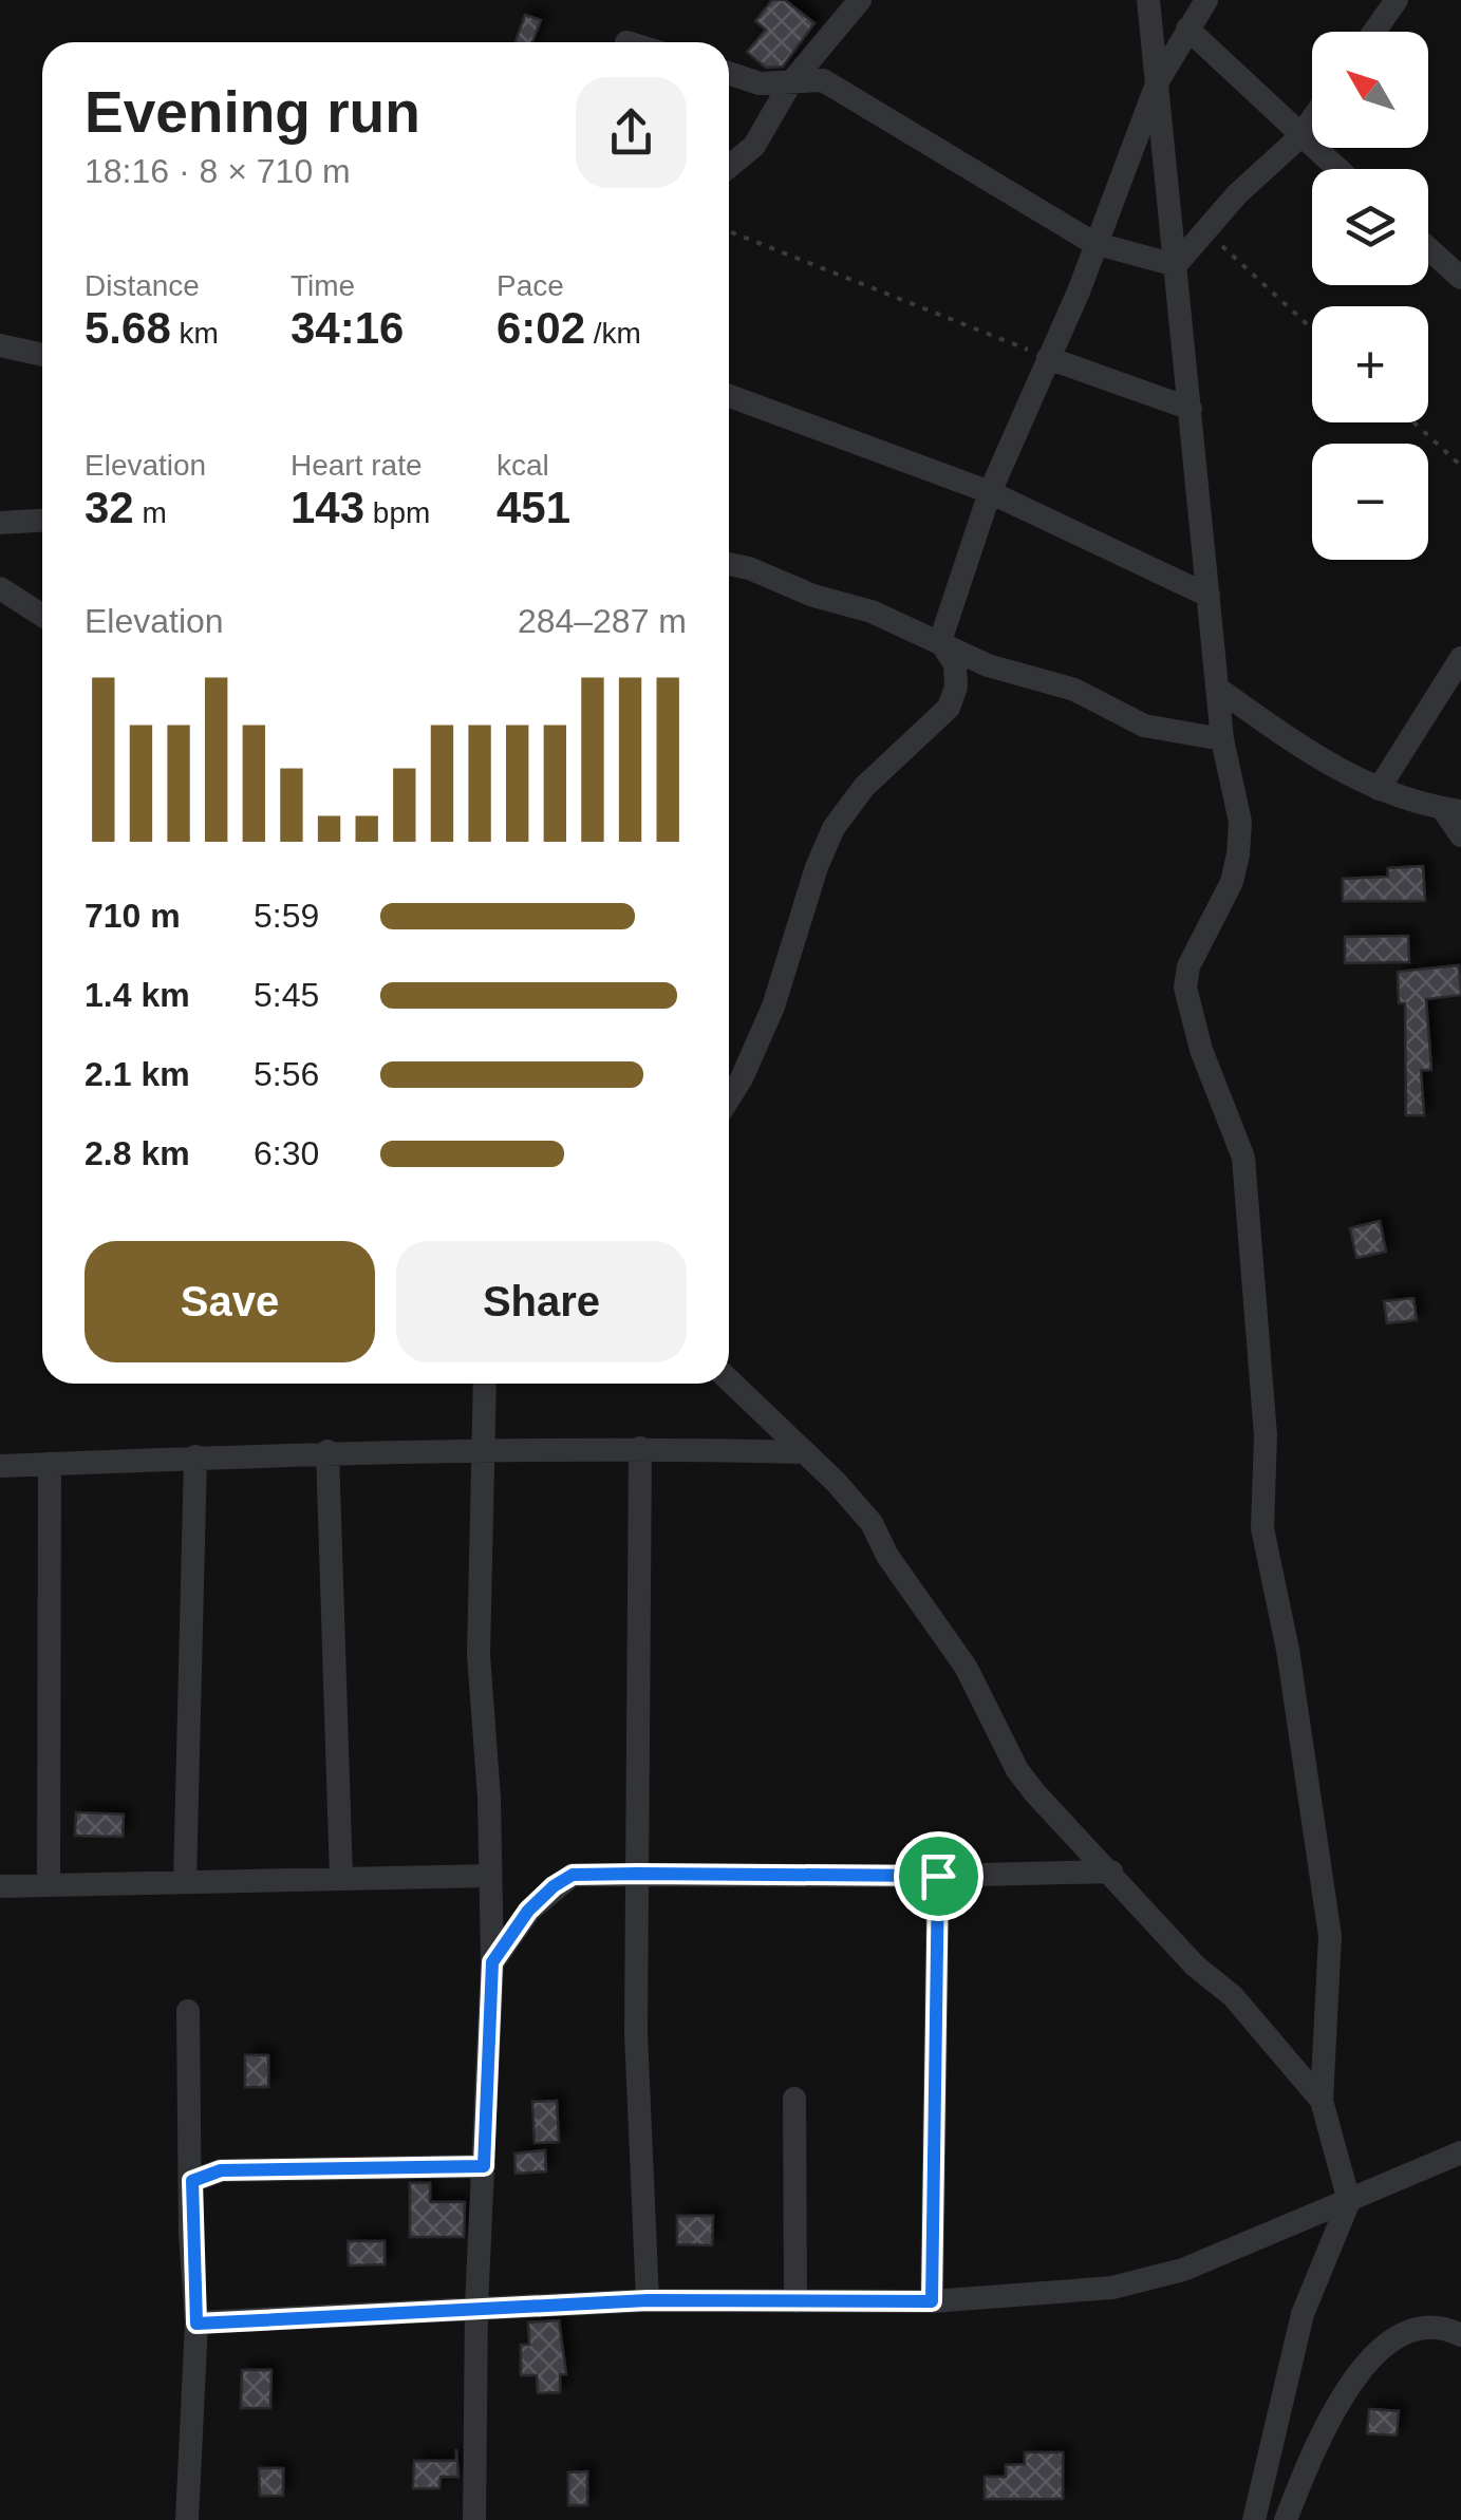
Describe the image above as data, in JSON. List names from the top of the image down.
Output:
{
  "north": "top left",
  "page": {
    "map_buttons": ["+", "−"],
    "heading": ["Evening run", "18:16 · 8 × 710 m"],
    "stats": [
      ["Distance", "5.68 km"],
      ["Time", "34:16"],
      ["Pace", "6:02 /km"],
      ["Elevation", "32 m"],
      ["Heart rate", "143 bpm"],
      ["kcal", "451"]
    ],
    "chart": ["Elevation", "284–287 m"],
    "list": [
      {
        "name": "710 m",
        "note": "5:59"
      },
      {
        "name": "1.4 km",
        "note": "5:45"
      },
      {
        "name": "2.1 km",
        "note": "5:56"
      },
      {
        "name": "2.8 km",
        "note": "6:30"
      }
    ],
    "buttons": ["Save", "Share"]
  }
}
